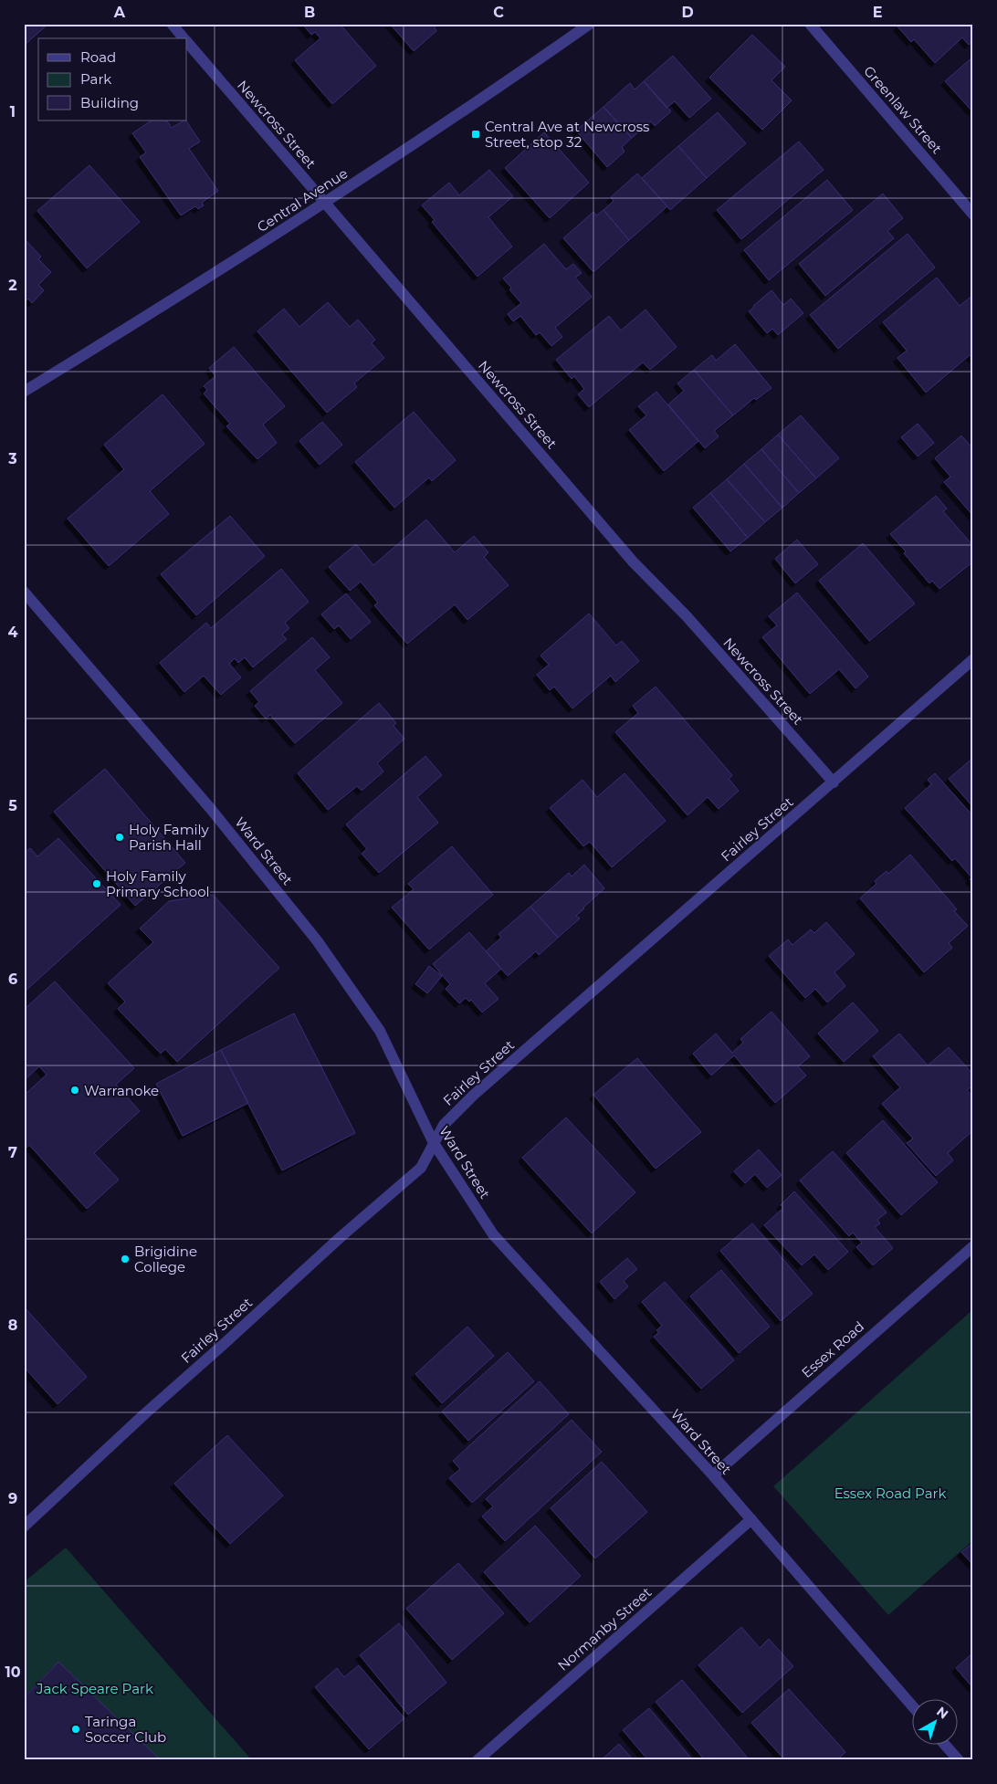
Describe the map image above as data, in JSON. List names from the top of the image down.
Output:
{
  "streets": {
    "street": [
      "Greenlaw Street",
      "Newcross Street",
      "Central Avenue",
      "Fairley Street",
      "Ward Street",
      "Essex Road",
      "Normanby Street"
    ]
  },
  "crossings": [
    ["Newcross Street", "Central Avenue"],
    ["Newcross Street", "Fairley Street"],
    ["Fairley Street", "Ward Street"],
    ["Ward Street", "Essex Road"],
    ["Ward Street", "Normanby Street"]
  ],
  "parks": ["Essex Road Park", "Jack Speare Park"],
  "places": {
    "transit": ["Central Ave at Newcross Street, stop 32"],
    "other": [
      "Holy Family Parish Hall",
      "Holy Family Primary School",
      "Warranoke",
      "Brigidine College",
      "Taringa Soccer Club"
    ]
  },
  "legend": ["Road", "Park", "Building"],
  "north": "top right",
  "grid": {
    "columns": [
      "A",
      "B",
      "C",
      "D",
      "E"
    ],
    "rows": [
      "1",
      "2",
      "3",
      "4",
      "5",
      "6",
      "7",
      "8",
      "9",
      "10"
    ]
  }
}
